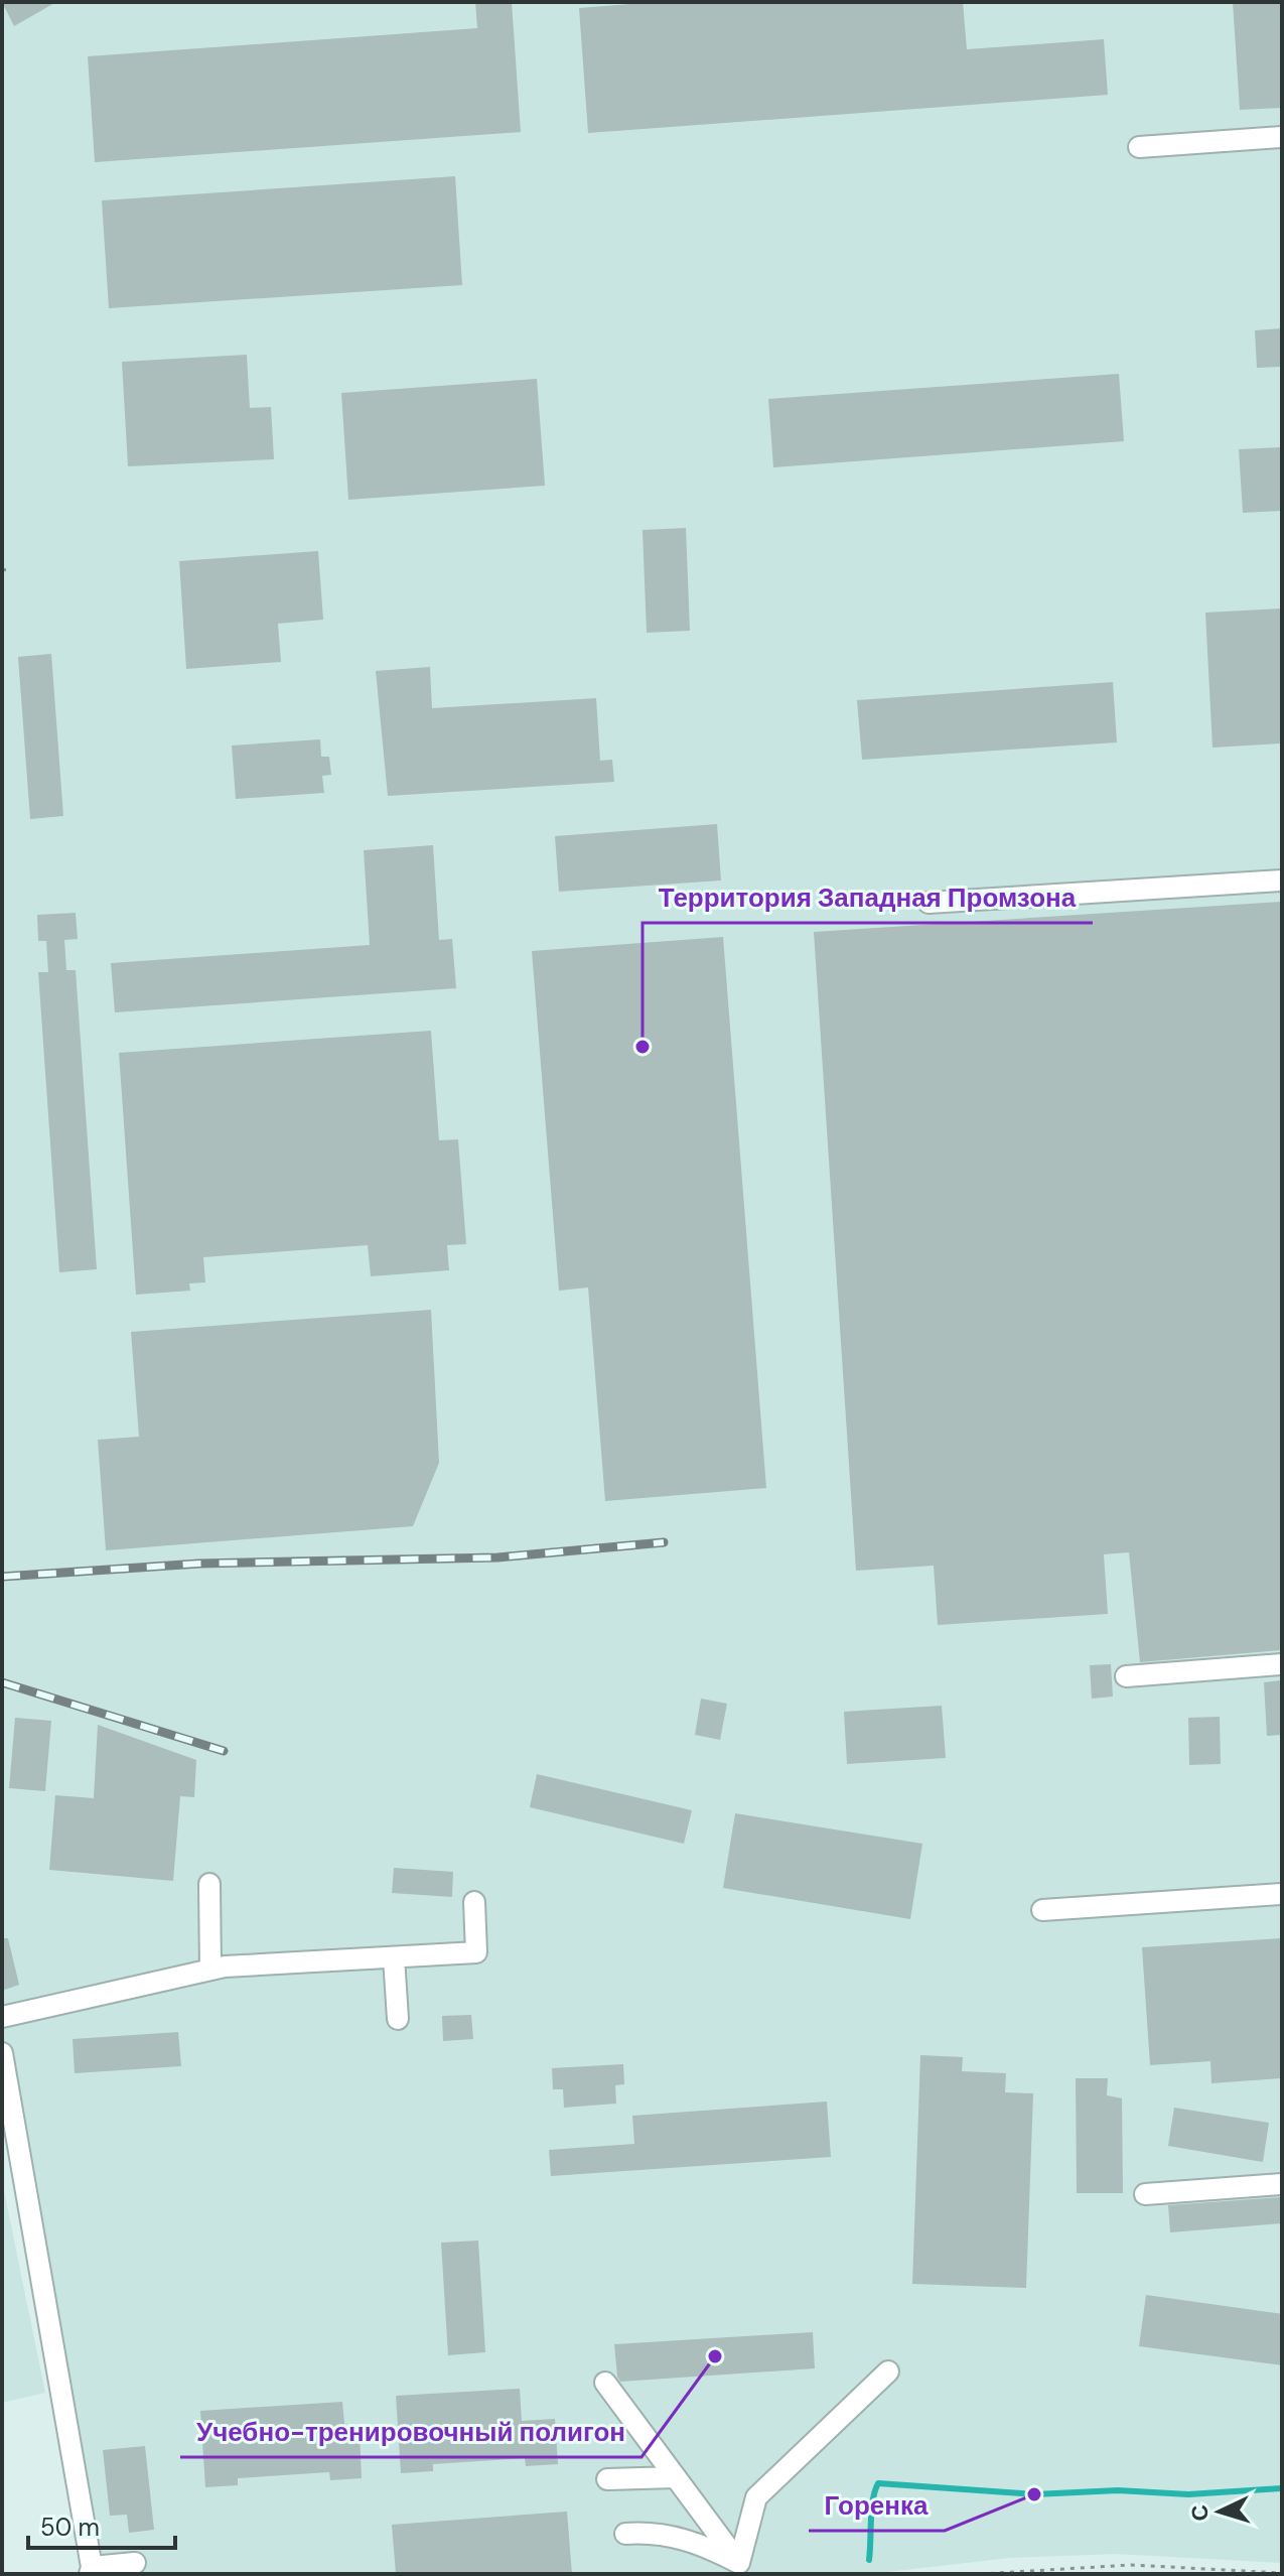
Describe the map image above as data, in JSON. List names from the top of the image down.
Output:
{
  "places": ["Территория Западная Промзона", "Учебно-тренировочный полигон", "Горенка"],
  "scale_bar": "50 m",
  "north": "left"
}
